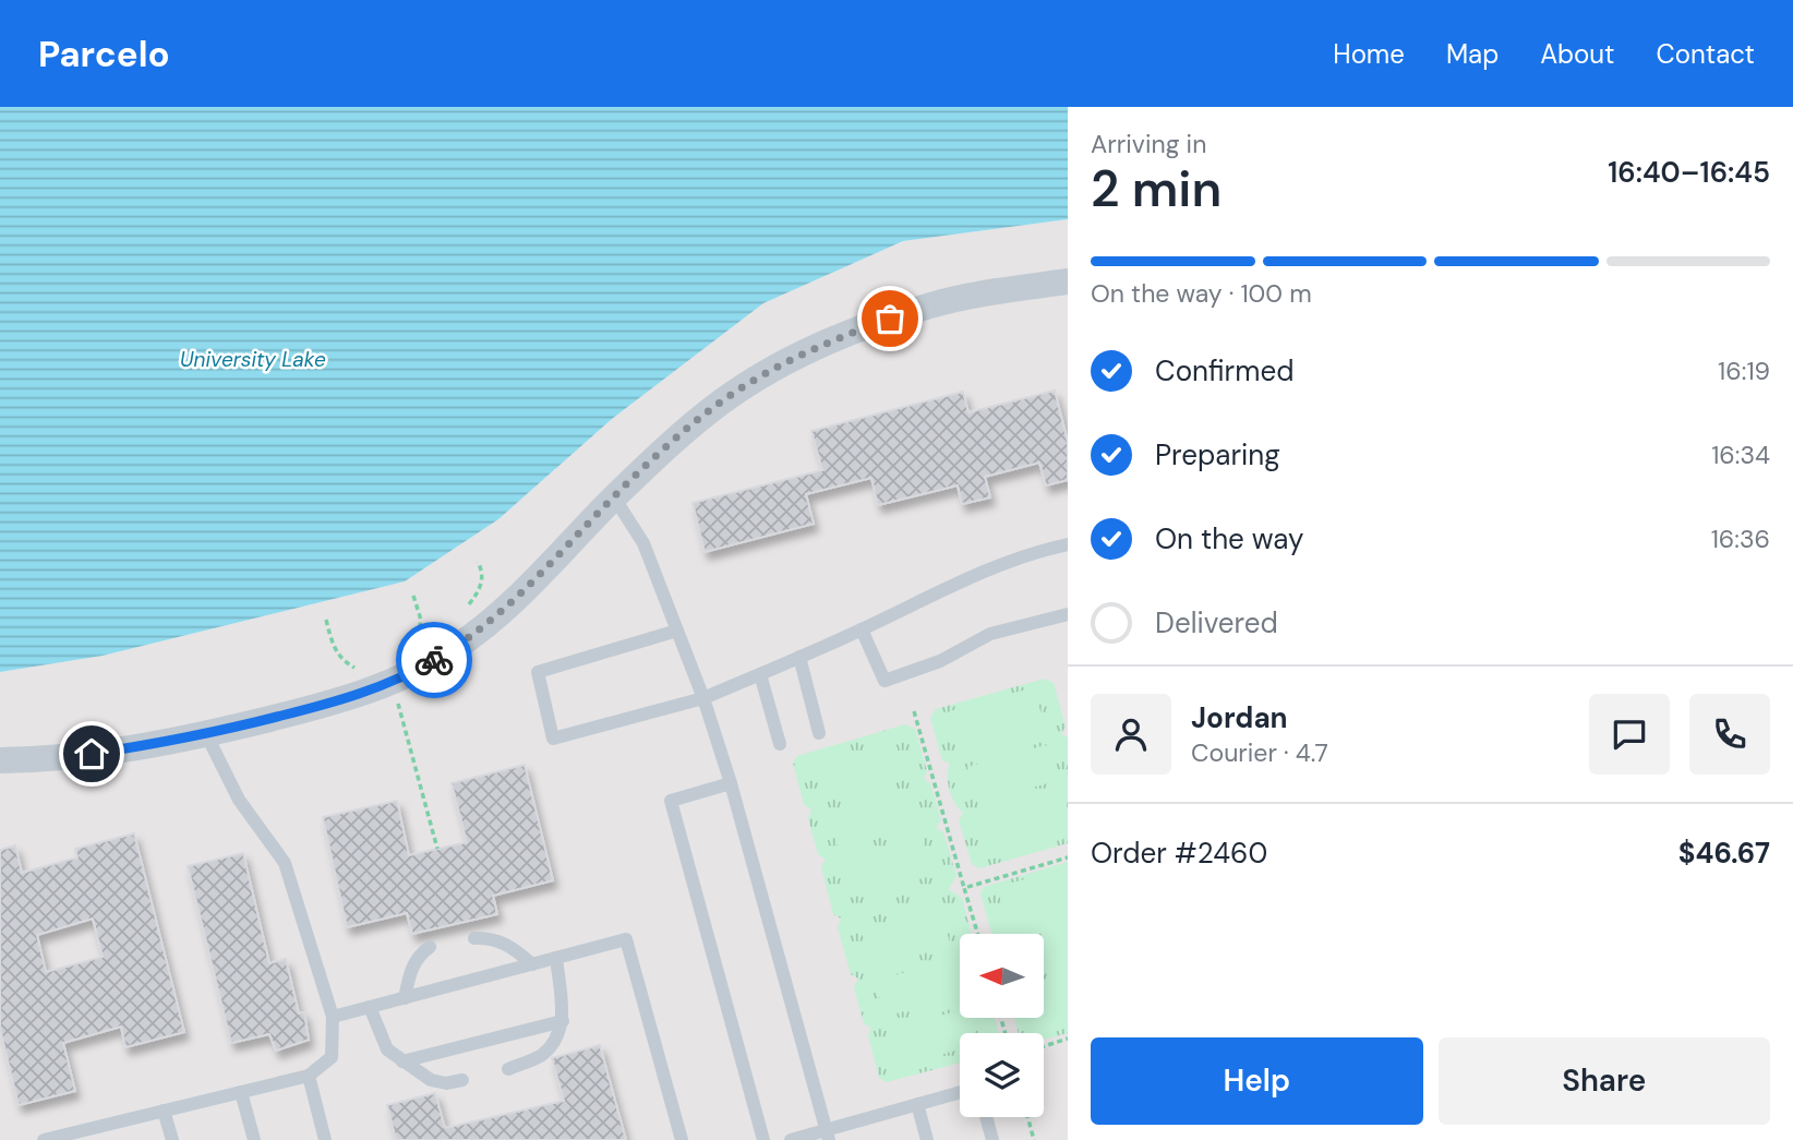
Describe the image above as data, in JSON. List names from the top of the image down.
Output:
{
  "water": ["University Lake"],
  "north": "left",
  "page": {
    "header": "Parcelo",
    "nav": [
      "Home",
      "Map",
      "About",
      "Contact"
    ],
    "heading": ["2 min", "Arriving in", "16:40–16:45"],
    "panel": [
      "Jordan",
      "Courier · 4.7",
      "Order #2460",
      "$46.67"
    ],
    "bar": "On the way · 100 m",
    "list": [
      ["Confirmed", "16:19"],
      ["Preparing", "16:34"],
      ["On the way", "16:36"],
      "Delivered"
    ],
    "buttons": ["Help", "Share"]
  }
}
